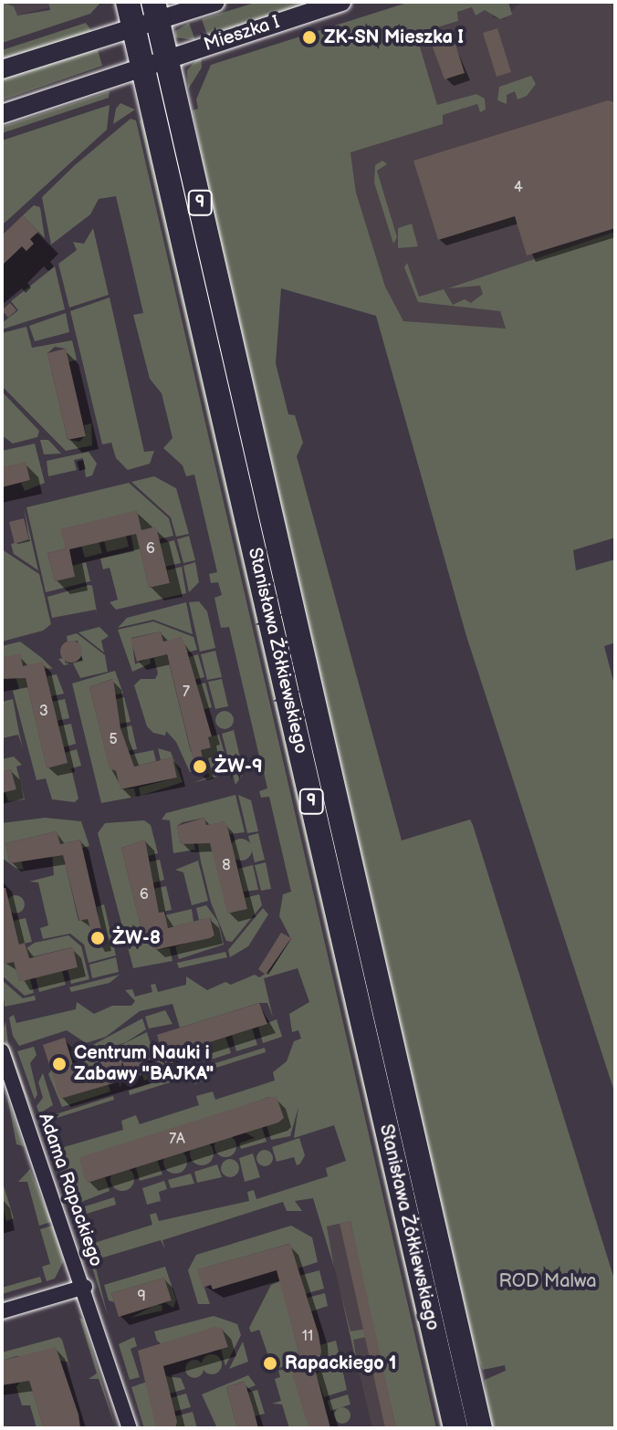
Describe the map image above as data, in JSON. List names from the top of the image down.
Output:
{
  "streets": {
    "main road": ["9", "Stanisława Żółkiewskiego"],
    "street": ["Mieszka I", "Adama Rapackiego"]
  },
  "crossings": [
    ["Mieszka I", "Stanisława Żółkiewskiego"]
  ],
  "parks": ["ROD Malwa"],
  "places": [
    "ZK-SN Mieszka I",
    "ŻW-9",
    "ŻW-8",
    "Centrum Nauki i Zabawy \"BAJKA\"",
    "Rapackiego 1"
  ],
  "house_numbers": [
    "4",
    "6",
    "7",
    "3",
    "5",
    "8",
    "6",
    "7A",
    "9",
    "11"
  ]
}
